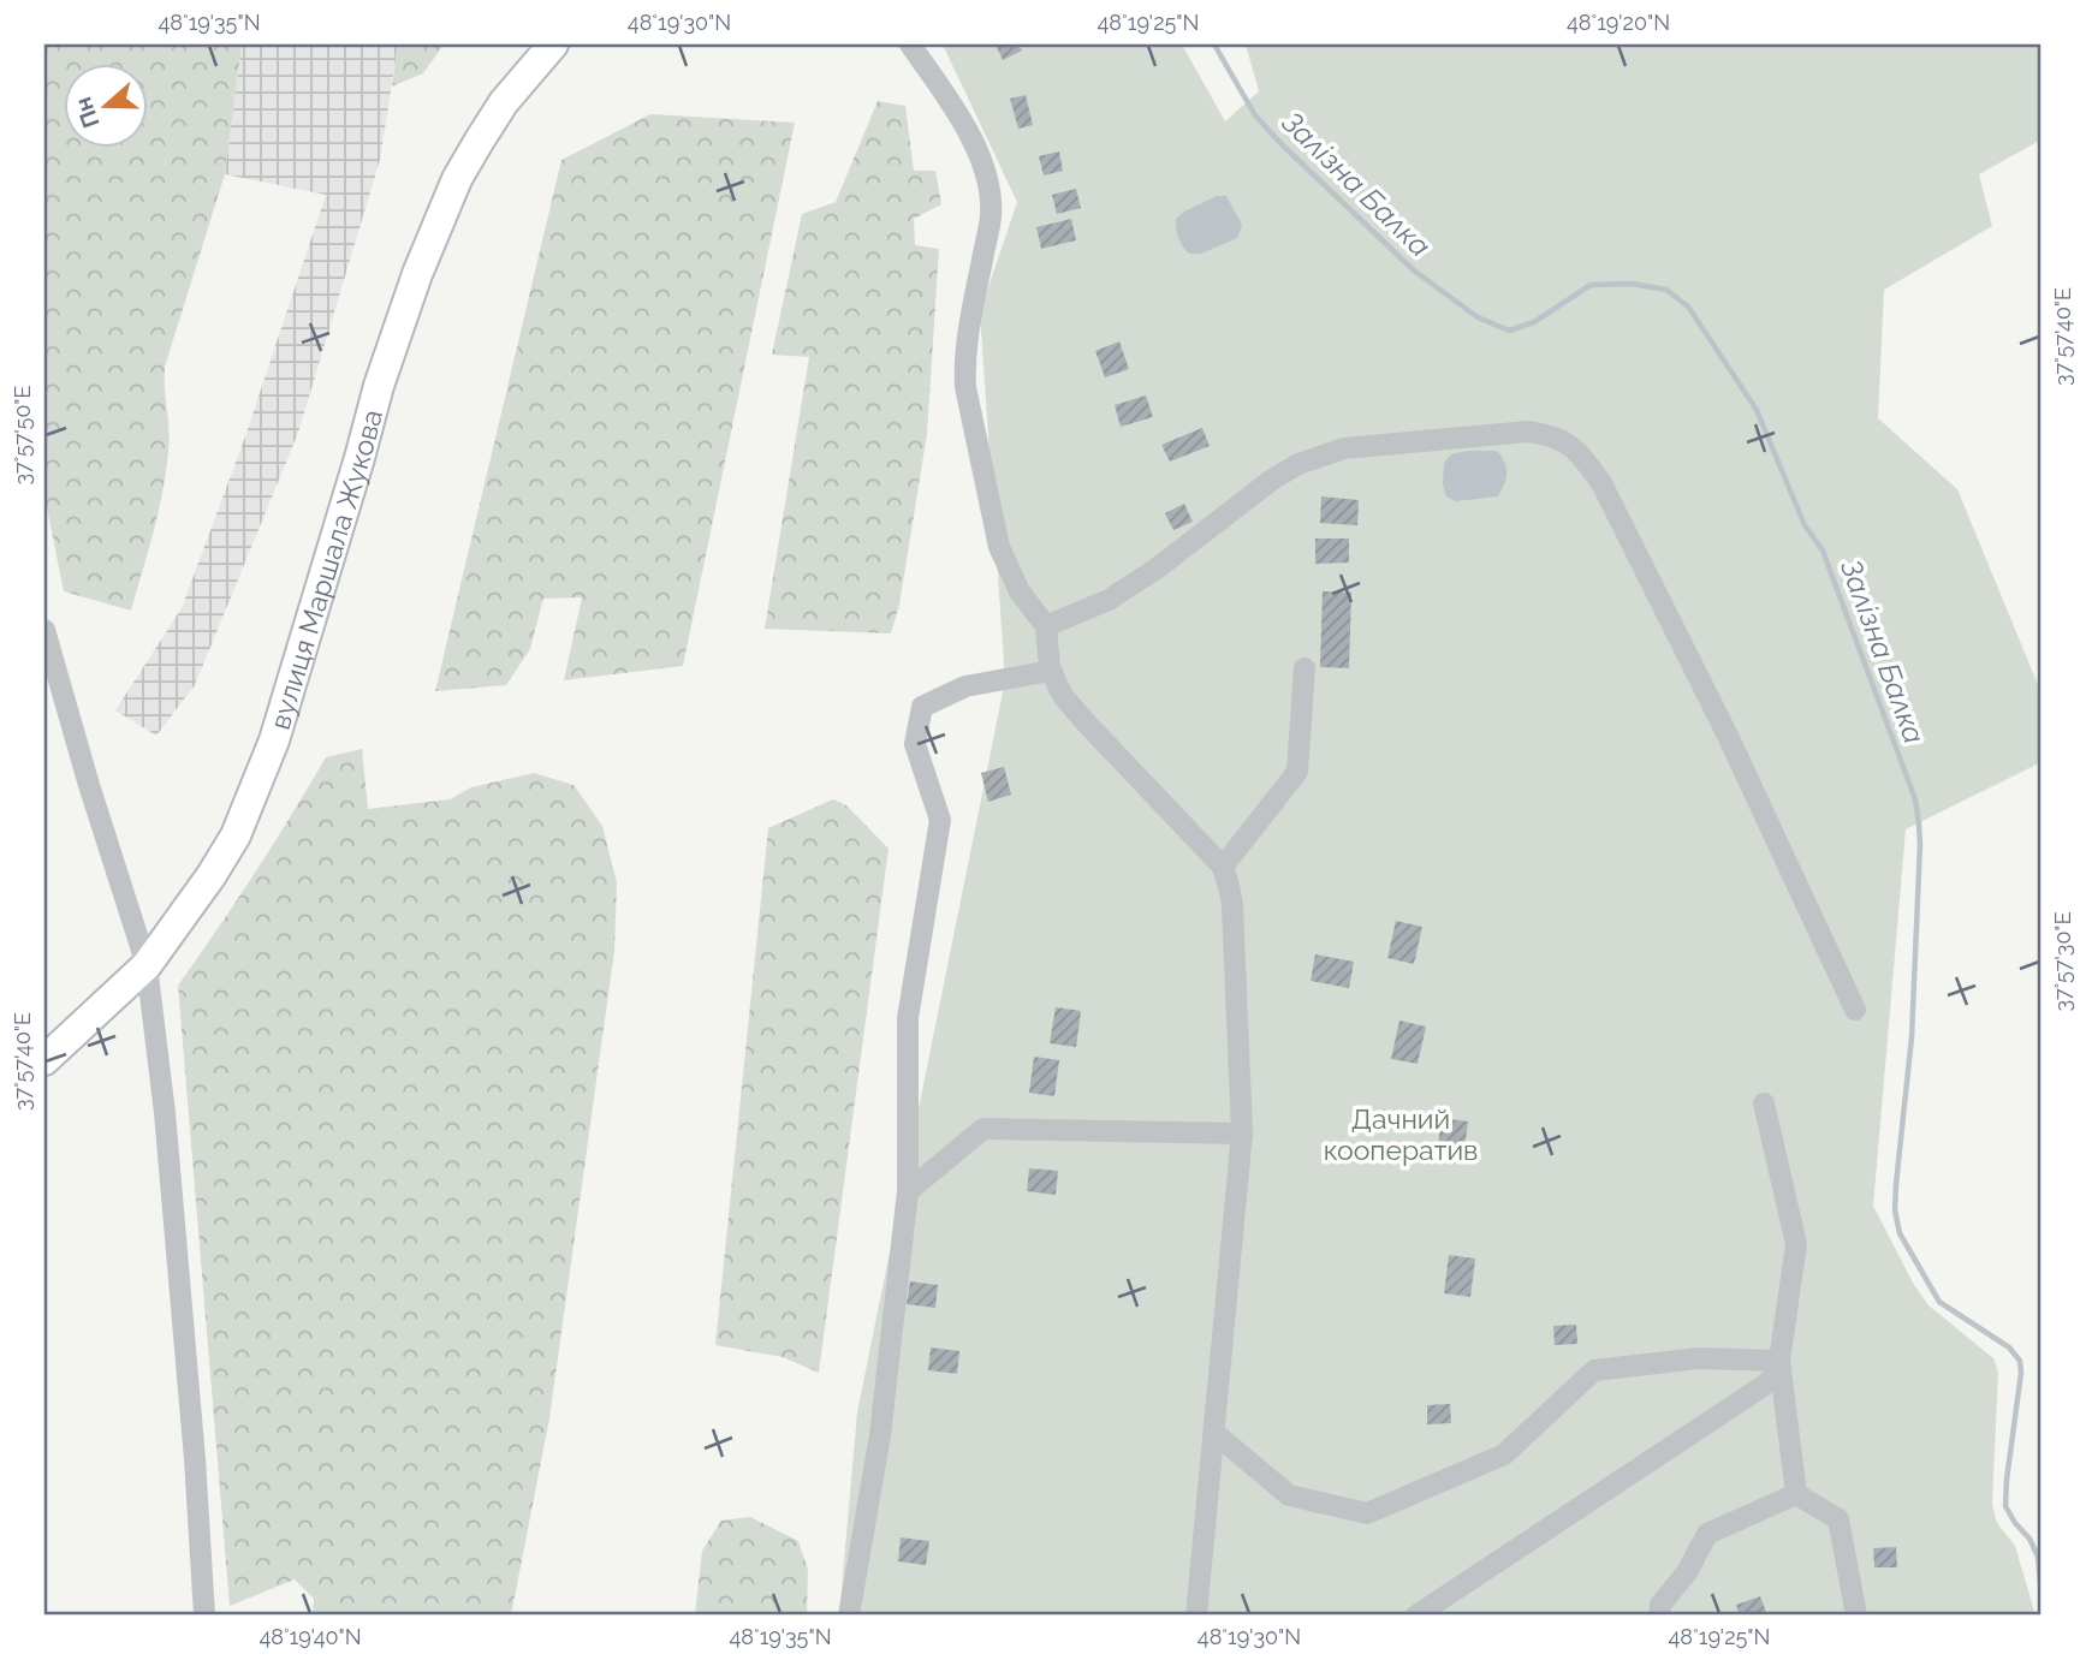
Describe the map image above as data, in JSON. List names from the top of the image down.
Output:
{
  "streets": {
    "main road": ["вулиця Маршала Жукова"]
  },
  "water": ["Залізна Балка"],
  "parks": ["Дачний кооператив"],
  "north": "left",
  "coordinates": [
    "48°19'35\"N",
    "48°19'30\"N",
    "48°19'25\"N",
    "48°19'20\"N",
    "37°57'40\"E",
    "37°57'50\"E",
    "37°57'30\"E",
    "48°19'40\"N"
  ]
}
